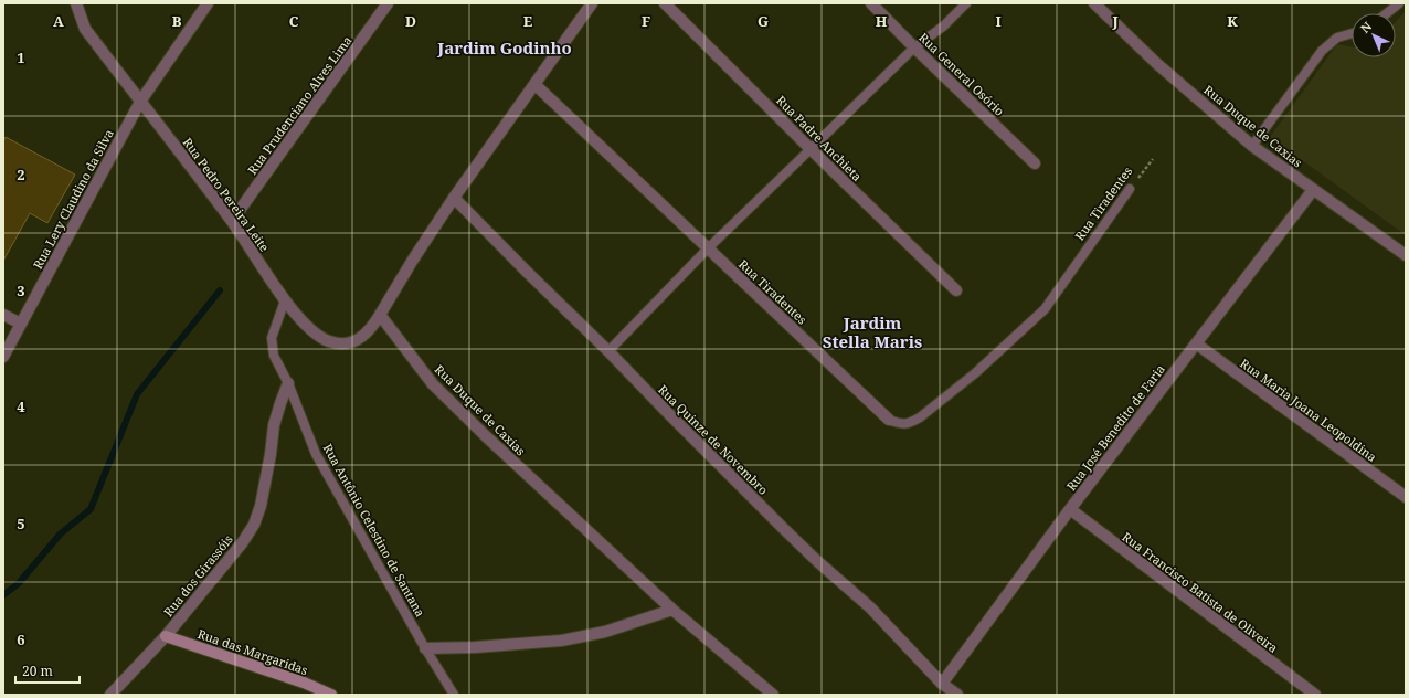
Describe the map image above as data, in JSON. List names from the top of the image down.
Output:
{
  "streets": {
    "street": [
      "Rua General Osório",
      "Rua Prudenciano Alves Lima",
      "Rua Duque de Caxias",
      "Rua Padre Anchieta",
      "Rua Pedro Pereira Leite",
      "Rua Lery Claudino da Silva",
      "Rua Tiradentes",
      "Rua Maria Joana Leopoldina",
      "Rua José Benedito de Faria",
      "Rua Quinze de Novembro",
      "Rua dos Girassóis",
      "Rua Francisco Batista de Oliveira",
      "Rua das Margaridas"
    ],
    "lane": ["Rua Antônio Celestino de Santana"]
  },
  "crossings": [
    ["Rua Prudenciano Alves Lima", "Rua Pedro Pereira Leite"],
    ["Rua Duque de Caxias", "Rua Pedro Pereira Leite"],
    ["Rua Duque de Caxias", "Rua José Benedito de Faria"],
    ["Rua Pedro Pereira Leite", "Rua Lery Claudino da Silva"],
    ["Rua Pedro Pereira Leite", "Rua Antônio Celestino de Santana"],
    ["Rua Maria Joana Leopoldina", "Rua José Benedito de Faria"],
    ["Rua José Benedito de Faria", "Rua Quinze de Novembro"],
    ["Rua José Benedito de Faria", "Rua Francisco Batista de Oliveira"],
    ["Rua Antônio Celestino de Santana", "Rua dos Girassóis"],
    ["Rua dos Girassóis", "Rua das Margaridas"]
  ],
  "districts": ["Jardim Godinho", "Jardim Stella Maris"],
  "scale_bar": "20 m",
  "north": "top left",
  "grid": {
    "columns": [
      "A",
      "B",
      "C",
      "D",
      "E",
      "F",
      "G",
      "H",
      "I",
      "J",
      "K"
    ],
    "rows": [
      "1",
      "2",
      "3",
      "4",
      "5",
      "6"
    ]
  }
}
